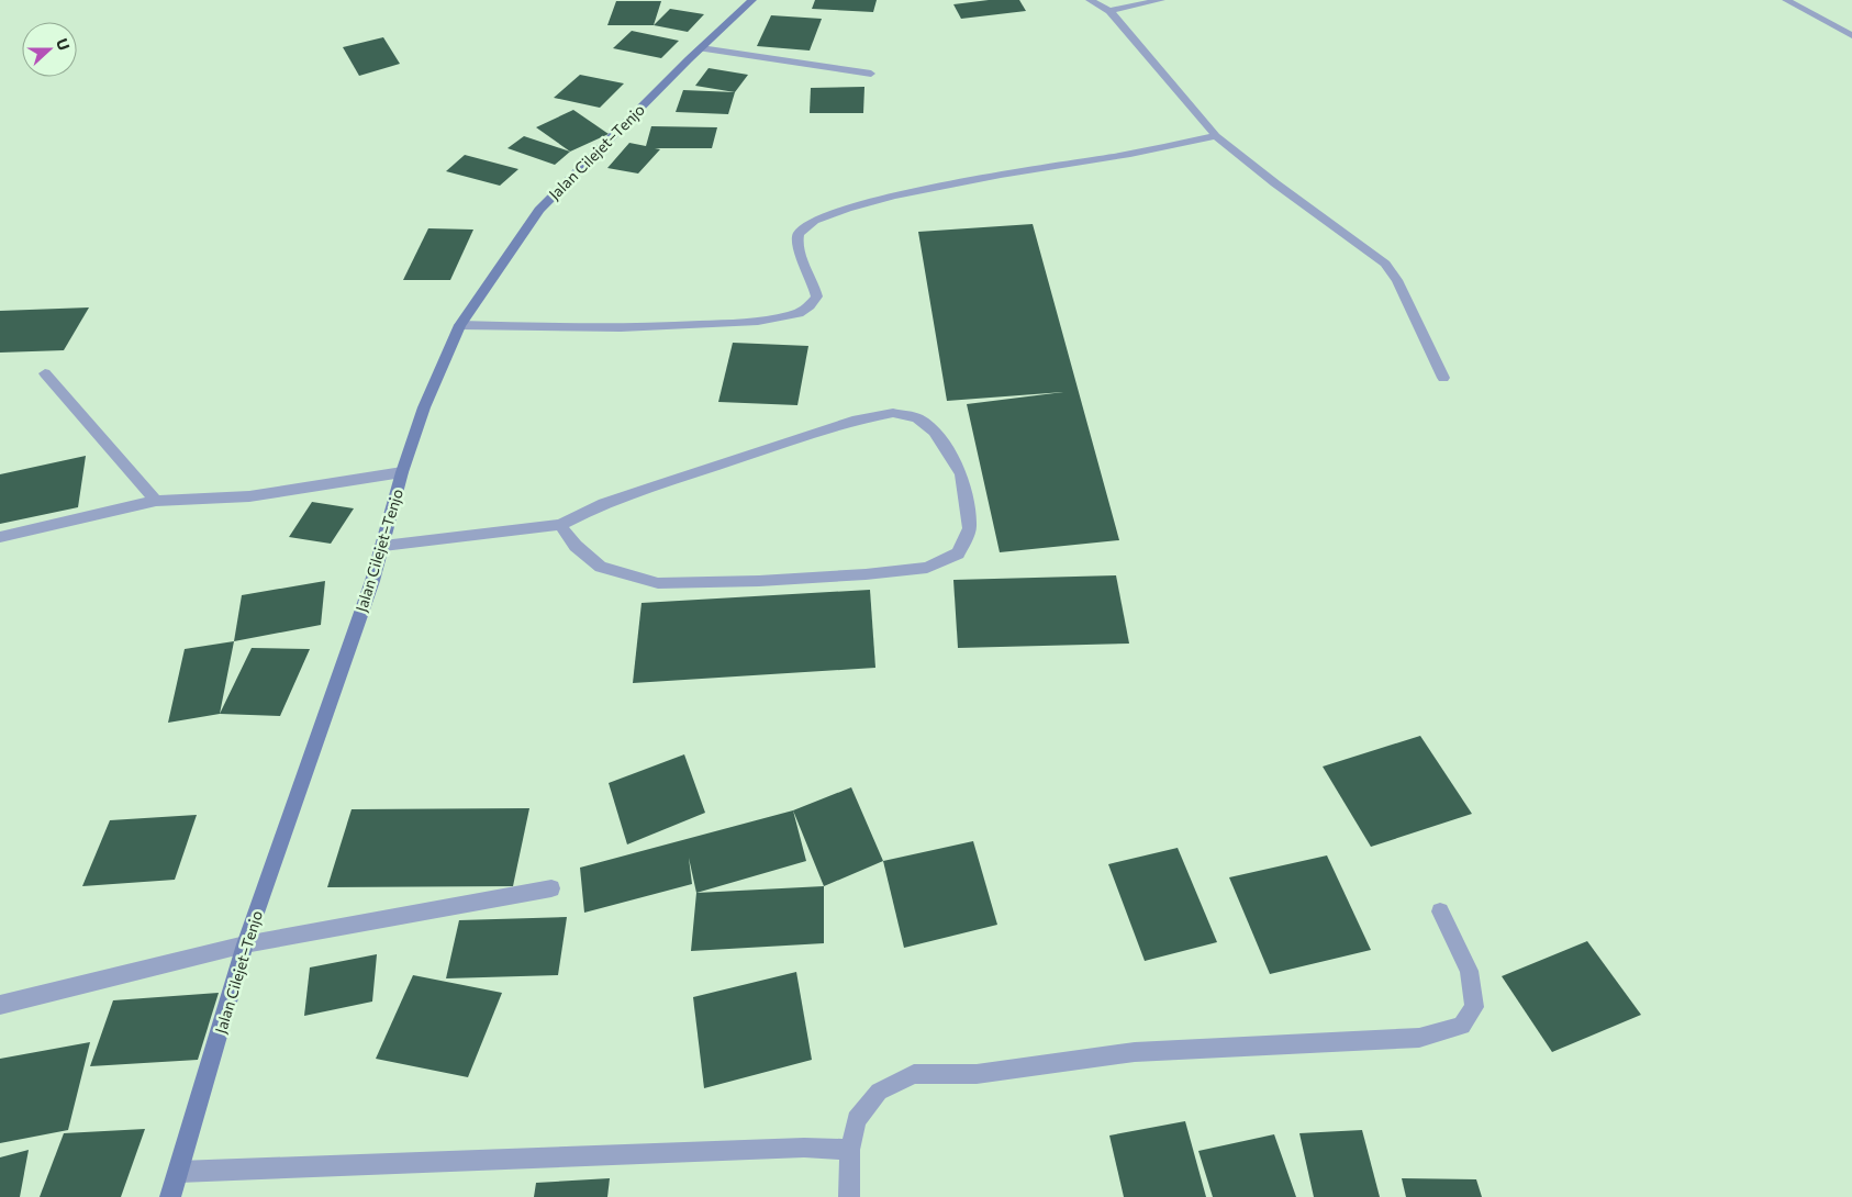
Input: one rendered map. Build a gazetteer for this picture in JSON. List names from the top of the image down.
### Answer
{
  "streets": {
    "main road": ["Jalan Cilejet–Tenjo"]
  },
  "north": "right"
}
